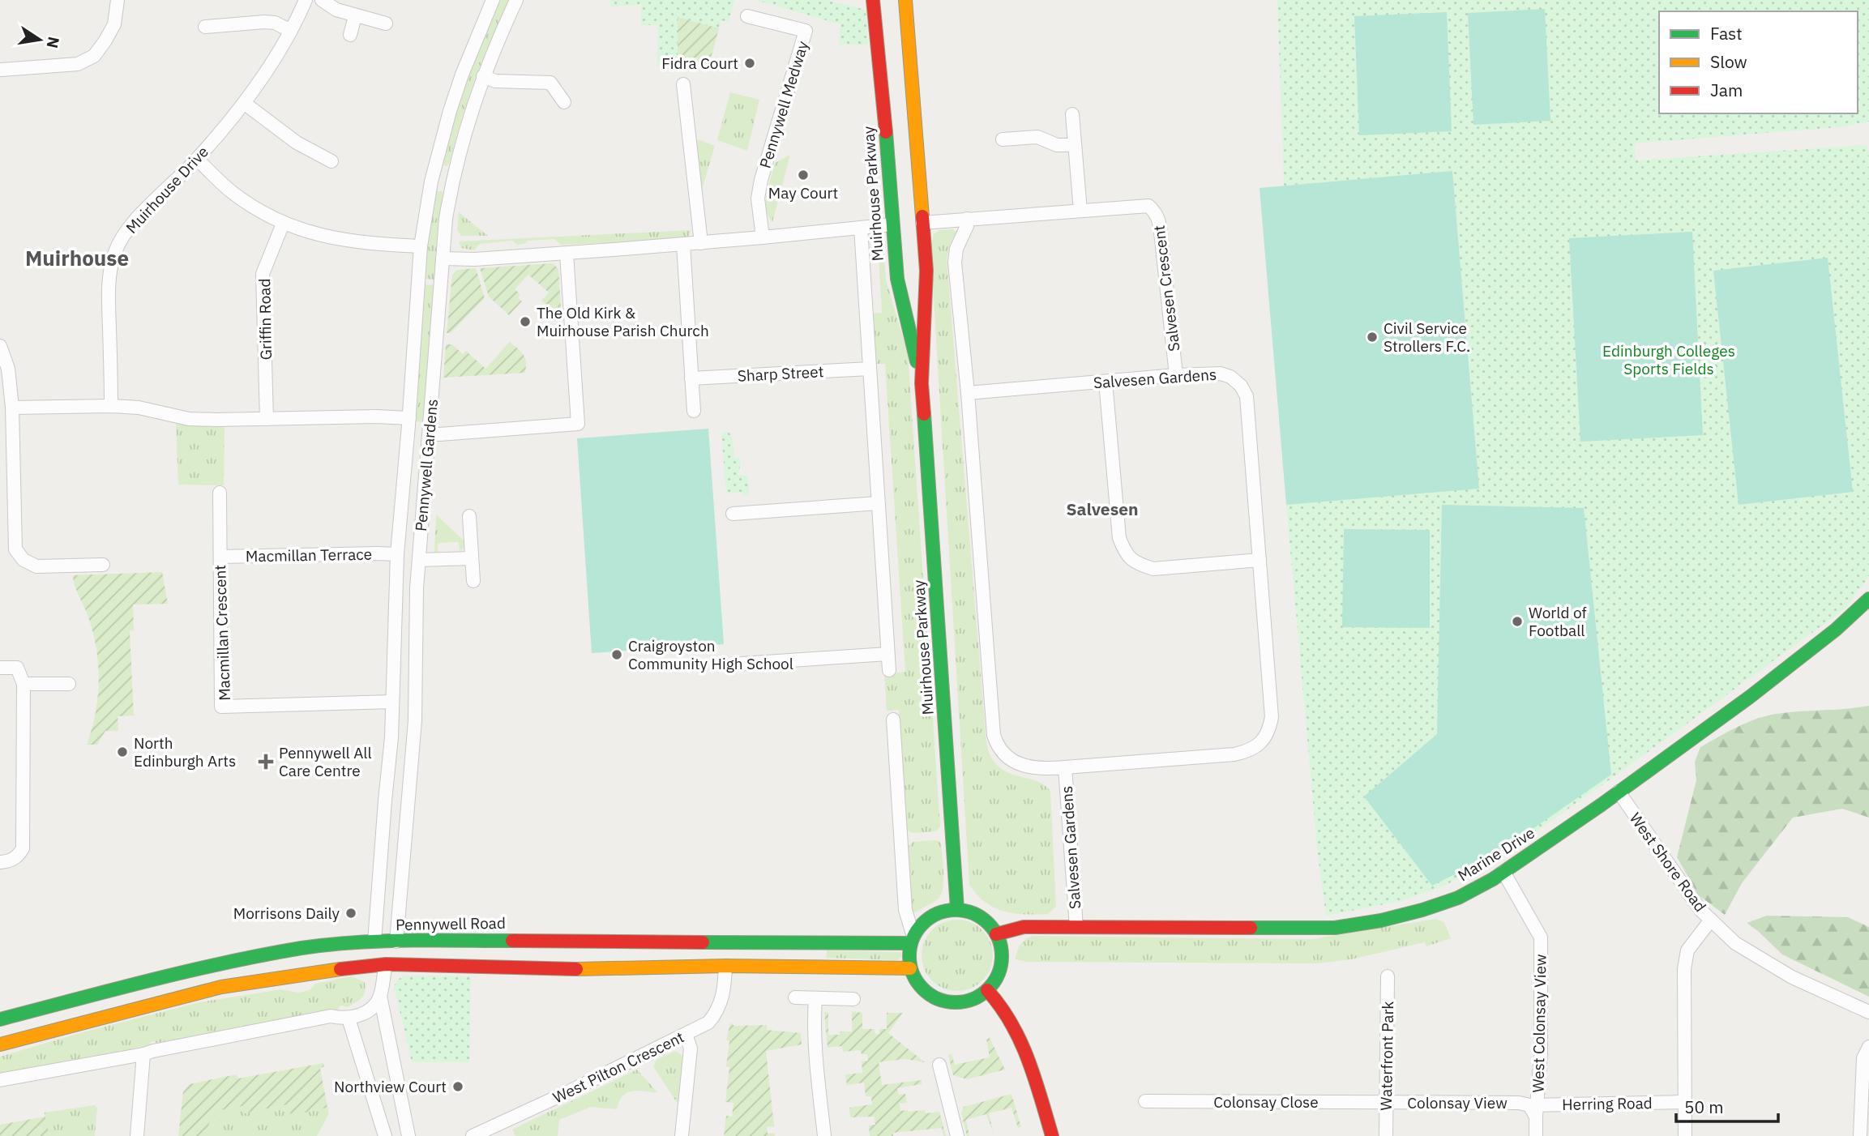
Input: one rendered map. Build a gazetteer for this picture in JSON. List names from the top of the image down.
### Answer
{
  "streets": {
    "street": [
      "Pennywell Medway",
      "Muirhouse Drive",
      "Muirhouse Parkway",
      "Salvesen Crescent",
      "Griffin Road",
      "Sharp Street",
      "Salvesen Gardens",
      "Pennywell Gardens",
      "Macmillan Terrace",
      "Macmillan Crescent",
      "Marine Drive",
      "West Shore Road",
      "Pennywell Road",
      "West Colonsay View",
      "Waterfront Park",
      "West Pilton Crescent",
      "Colonsay Close",
      "Colonsay View",
      "Herring Road"
    ]
  },
  "crossings": [
    ["Muirhouse Parkway", "Salvesen Crescent"],
    ["Muirhouse Parkway", "Sharp Street"],
    ["Muirhouse Parkway", "Marine Drive"],
    ["Muirhouse Parkway", "Pennywell Road"],
    ["Salvesen Crescent", "Salvesen Gardens"],
    ["Salvesen Gardens", "Marine Drive"],
    ["Pennywell Gardens", "Macmillan Terrace"],
    ["Pennywell Gardens", "Macmillan Crescent"],
    ["Pennywell Gardens", "Pennywell Road"],
    ["Macmillan Terrace", "Macmillan Crescent"],
    ["Marine Drive", "West Shore Road"],
    ["Marine Drive", "Pennywell Road"],
    ["Marine Drive", "West Colonsay View"],
    ["West Colonsay View", "Colonsay View"],
    ["West Colonsay View", "Herring Road"],
    ["Waterfront Park", "Colonsay Close"],
    ["Waterfront Park", "Colonsay View"],
    ["Colonsay Close", "Colonsay View"],
    ["Colonsay View", "Herring Road"]
  ],
  "districts": ["Muirhouse", "Salvesen"],
  "parks": ["Edinburgh Colleges Sports Fields"],
  "places": {
    "other": [
      "Fidra Court",
      "May Court",
      "The Old Kirk & Muirhouse Parish Church",
      "Civil Service Strollers F.C.",
      "World of Football",
      "Craigroyston Community High School",
      "North Edinburgh Arts",
      "Morrisons Daily",
      "Northview Court"
    ],
    "health": ["Pennywell All Care Centre"]
  },
  "legend": ["Fast", "Slow", "Jam"],
  "scale_bar": "50 m",
  "north": "right"
}
